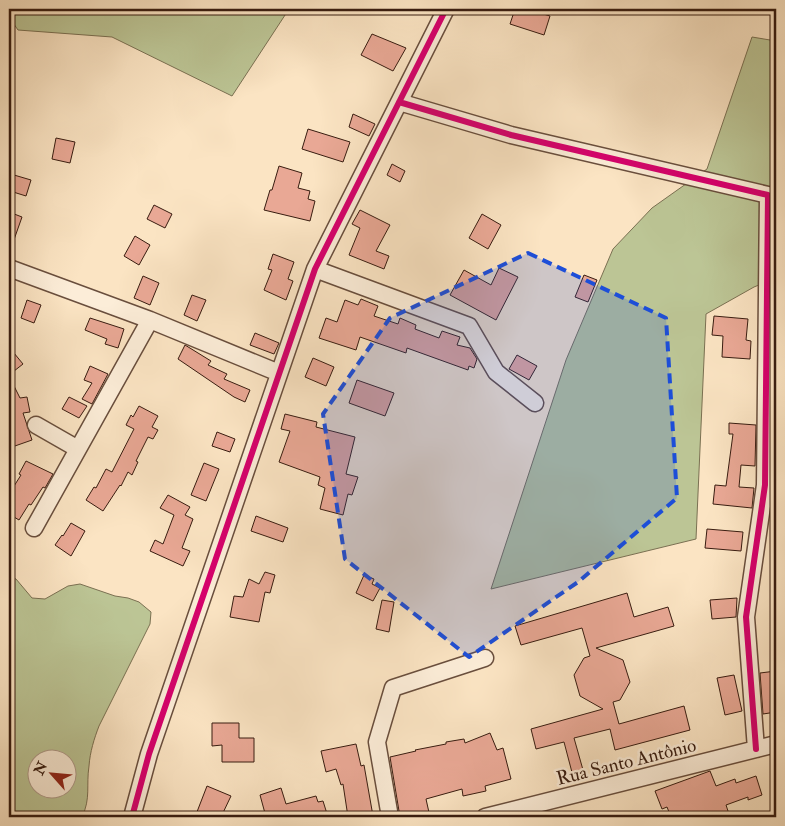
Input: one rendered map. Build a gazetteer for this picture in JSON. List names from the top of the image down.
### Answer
{
  "streets": {
    "street": ["Rua Santo Antônio"]
  },
  "north": "top left"
}
